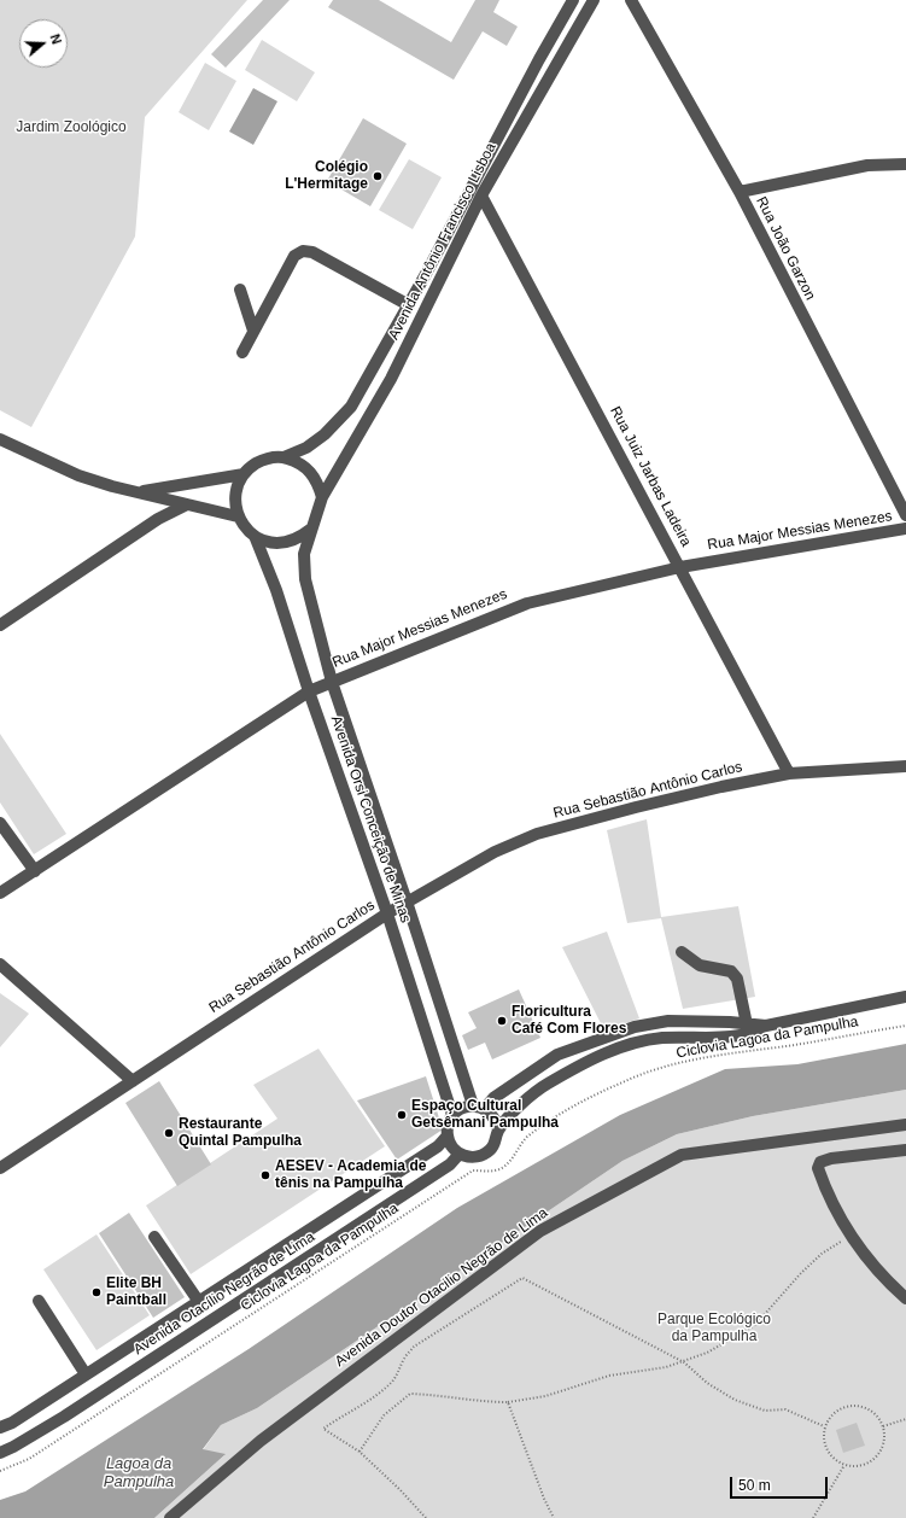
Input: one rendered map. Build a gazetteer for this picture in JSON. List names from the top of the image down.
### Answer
{
  "streets": {
    "street": [
      "Avenida Antônio Francisco Lisboa",
      "Rua João Garzon",
      "Rua Juiz Jarbas Ladeira",
      "Rua Major Messias Menezes",
      "Rua Sebastião Antônio Carlos",
      "Avenida Orsi Conceição de Minas",
      "Avenida Doutor Otacilio Negrão de Lima",
      "Avenida Otacílio Negrão de Lima"
    ],
    "path": ["Ciclovia Lagoa da Pampulha"]
  },
  "crossings": [
    ["Avenida Antônio Francisco Lisboa", "Rua Juiz Jarbas Ladeira"],
    ["Avenida Antônio Francisco Lisboa", "Avenida Orsi Conceição de Minas"],
    ["Rua Juiz Jarbas Ladeira", "Rua Major Messias Menezes"],
    ["Rua Juiz Jarbas Ladeira", "Rua Sebastião Antônio Carlos"],
    ["Rua Major Messias Menezes", "Avenida Orsi Conceição de Minas"],
    ["Rua Sebastião Antônio Carlos", "Avenida Orsi Conceição de Minas"],
    ["Avenida Orsi Conceição de Minas", "Avenida Otacílio Negrão de Lima"]
  ],
  "water": ["Lagoa da Pampulha"],
  "parks": ["Jardim Zoológico", "Parque Ecológico da Pampulha"],
  "places": [
    "Colégio L'Hermitage",
    "Floricultura Café Com Flores",
    "Espaço Cultural Getsêmani Pampulha",
    "Restaurante Quintal Pampulha",
    "AESEV - Academia de tênis na Pampulha",
    "Elite BH Paintball"
  ],
  "scale_bar": "50 m",
  "north": "right"
}
